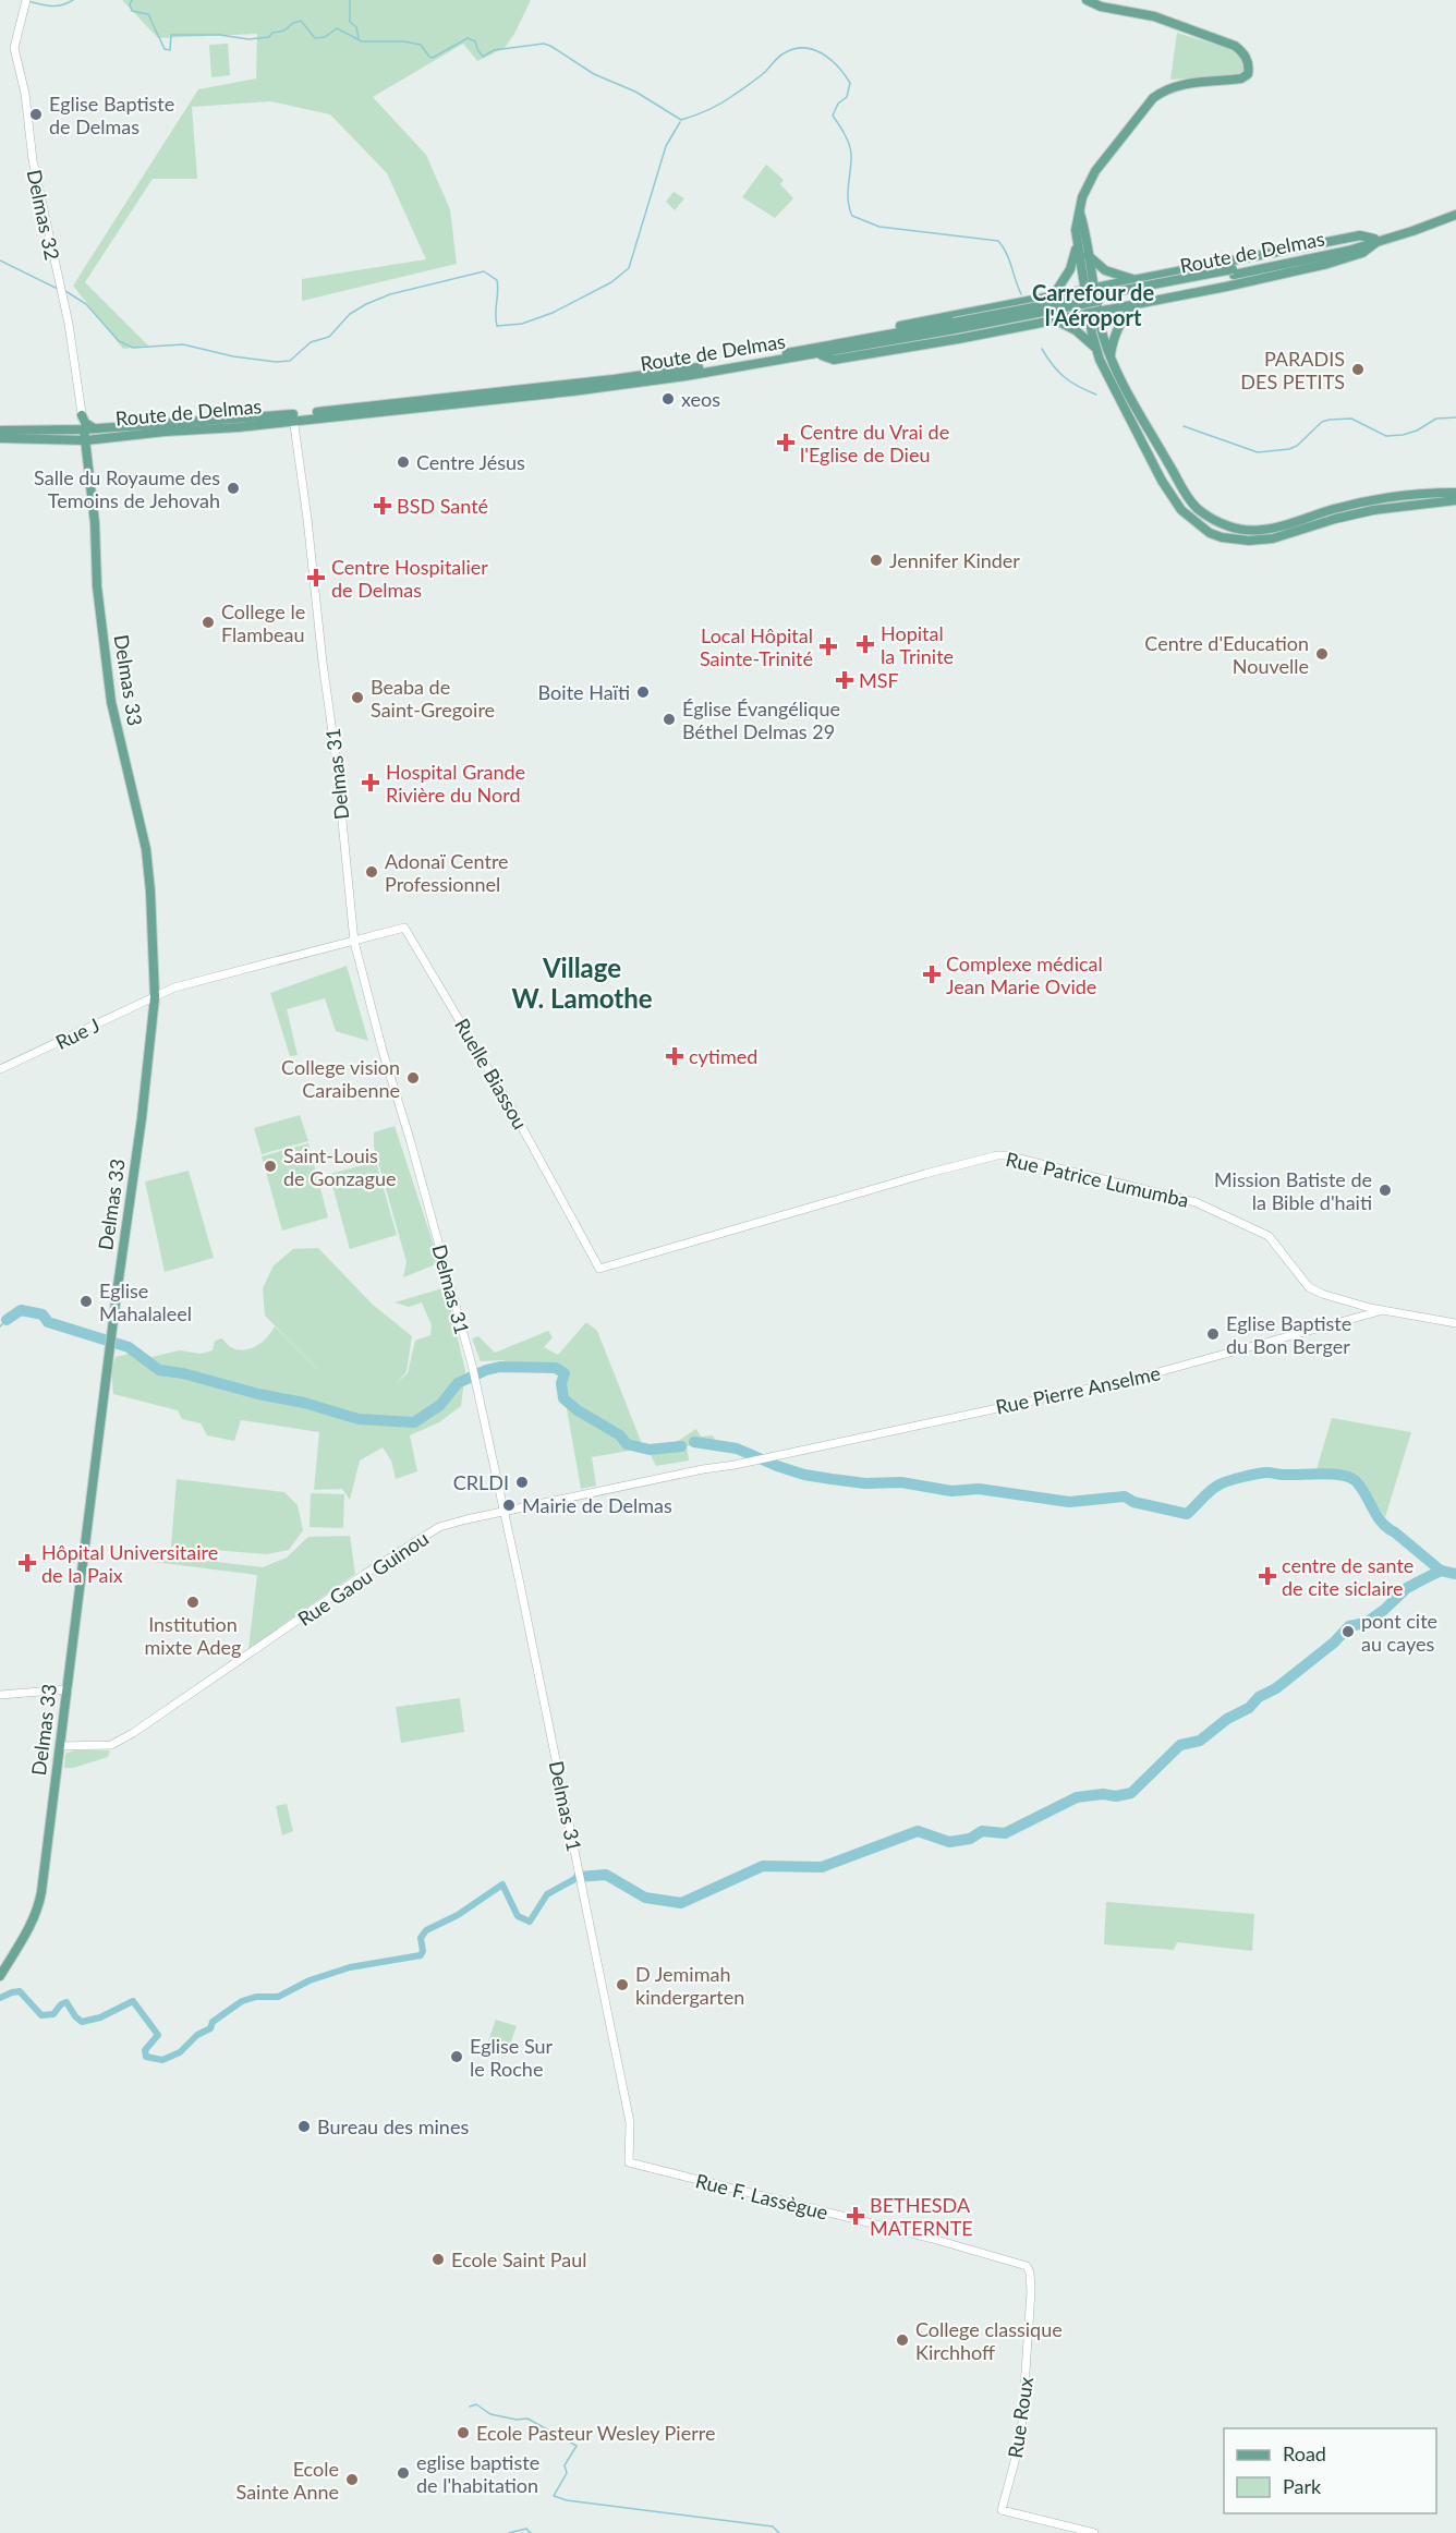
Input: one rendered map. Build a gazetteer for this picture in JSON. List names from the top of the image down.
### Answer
{
  "streets": {
    "main road": ["Route de Delmas", "Delmas 33"],
    "street": [
      "Delmas 32",
      "Delmas 31",
      "Rue J",
      "Ruelle Biassou",
      "Rue Patrice Lumumba",
      "Rue Pierre Anselme",
      "Rue Gaou Guinou",
      "Rue F. Lassègue",
      "Rue Roux"
    ]
  },
  "crossings": [
    ["Route de Delmas", "Delmas 33"],
    ["Route de Delmas", "Delmas 31"],
    ["Delmas 33", "Rue J"],
    ["Delmas 33", "Rue Gaou Guinou"],
    ["Delmas 31", "Rue J"],
    ["Delmas 31", "Ruelle Biassou"],
    ["Delmas 31", "Rue Gaou Guinou"],
    ["Delmas 31", "Rue F. Lassègue"],
    ["Rue J", "Ruelle Biassou"],
    ["Ruelle Biassou", "Rue Patrice Lumumba"],
    ["Rue Patrice Lumumba", "Rue Pierre Anselme"],
    ["Rue Pierre Anselme", "Rue Gaou Guinou"],
    ["Rue F. Lassègue", "Rue Roux"]
  ],
  "districts": ["Carrefour de l'Aéroport", "Village W. Lamothe"],
  "places": {
    "other": [
      "Eglise Baptiste de Delmas",
      "PARADIS DES PETITS",
      "xeos",
      "Centre Jésus",
      "Salle du Royaume des Temoins de Jehovah",
      "Jennifer Kinder",
      "College le Flambeau",
      "Centre d'Education Nouvelle",
      "Boite Haïti",
      "Beaba de Saint-Gregoire",
      "Église Évangélique Béthel Delmas 29",
      "Adonaï Centre Professionnel",
      "College vision Caraibenne",
      "Saint-Louis de Gonzague",
      "Mission Batiste de la Bible d'haiti",
      "Eglise Mahalaleel",
      "Eglise Baptiste du Bon Berger",
      "CRLDI",
      "Mairie de Delmas",
      "Institution mixte Adeg",
      "pont cite au cayes",
      "D Jemimah kindergarten",
      "Eglise Sur le Roche",
      "Bureau des mines",
      "Ecole Saint Paul",
      "College classique Kirchhoff",
      "Ecole Pasteur Wesley Pierre",
      "eglise baptiste de l'habitation",
      "Ecole Sainte Anne"
    ],
    "health": [
      "Centre du Vrai de l'Eglise de Dieu",
      "BSD Santé",
      "Centre Hospitalier de Delmas",
      "Hopital la Trinite",
      "Local Hôpital Sainte-Trinité",
      "MSF",
      "Hospital Grande Rivière du Nord",
      "Complexe médical Jean Marie Ovide",
      "cytimed",
      "Hôpital Universitaire de la Paix",
      "centre de sante de cite siclaire",
      "BETHESDA MATERNTE"
    ]
  },
  "legend": ["Road", "Park"]
}
